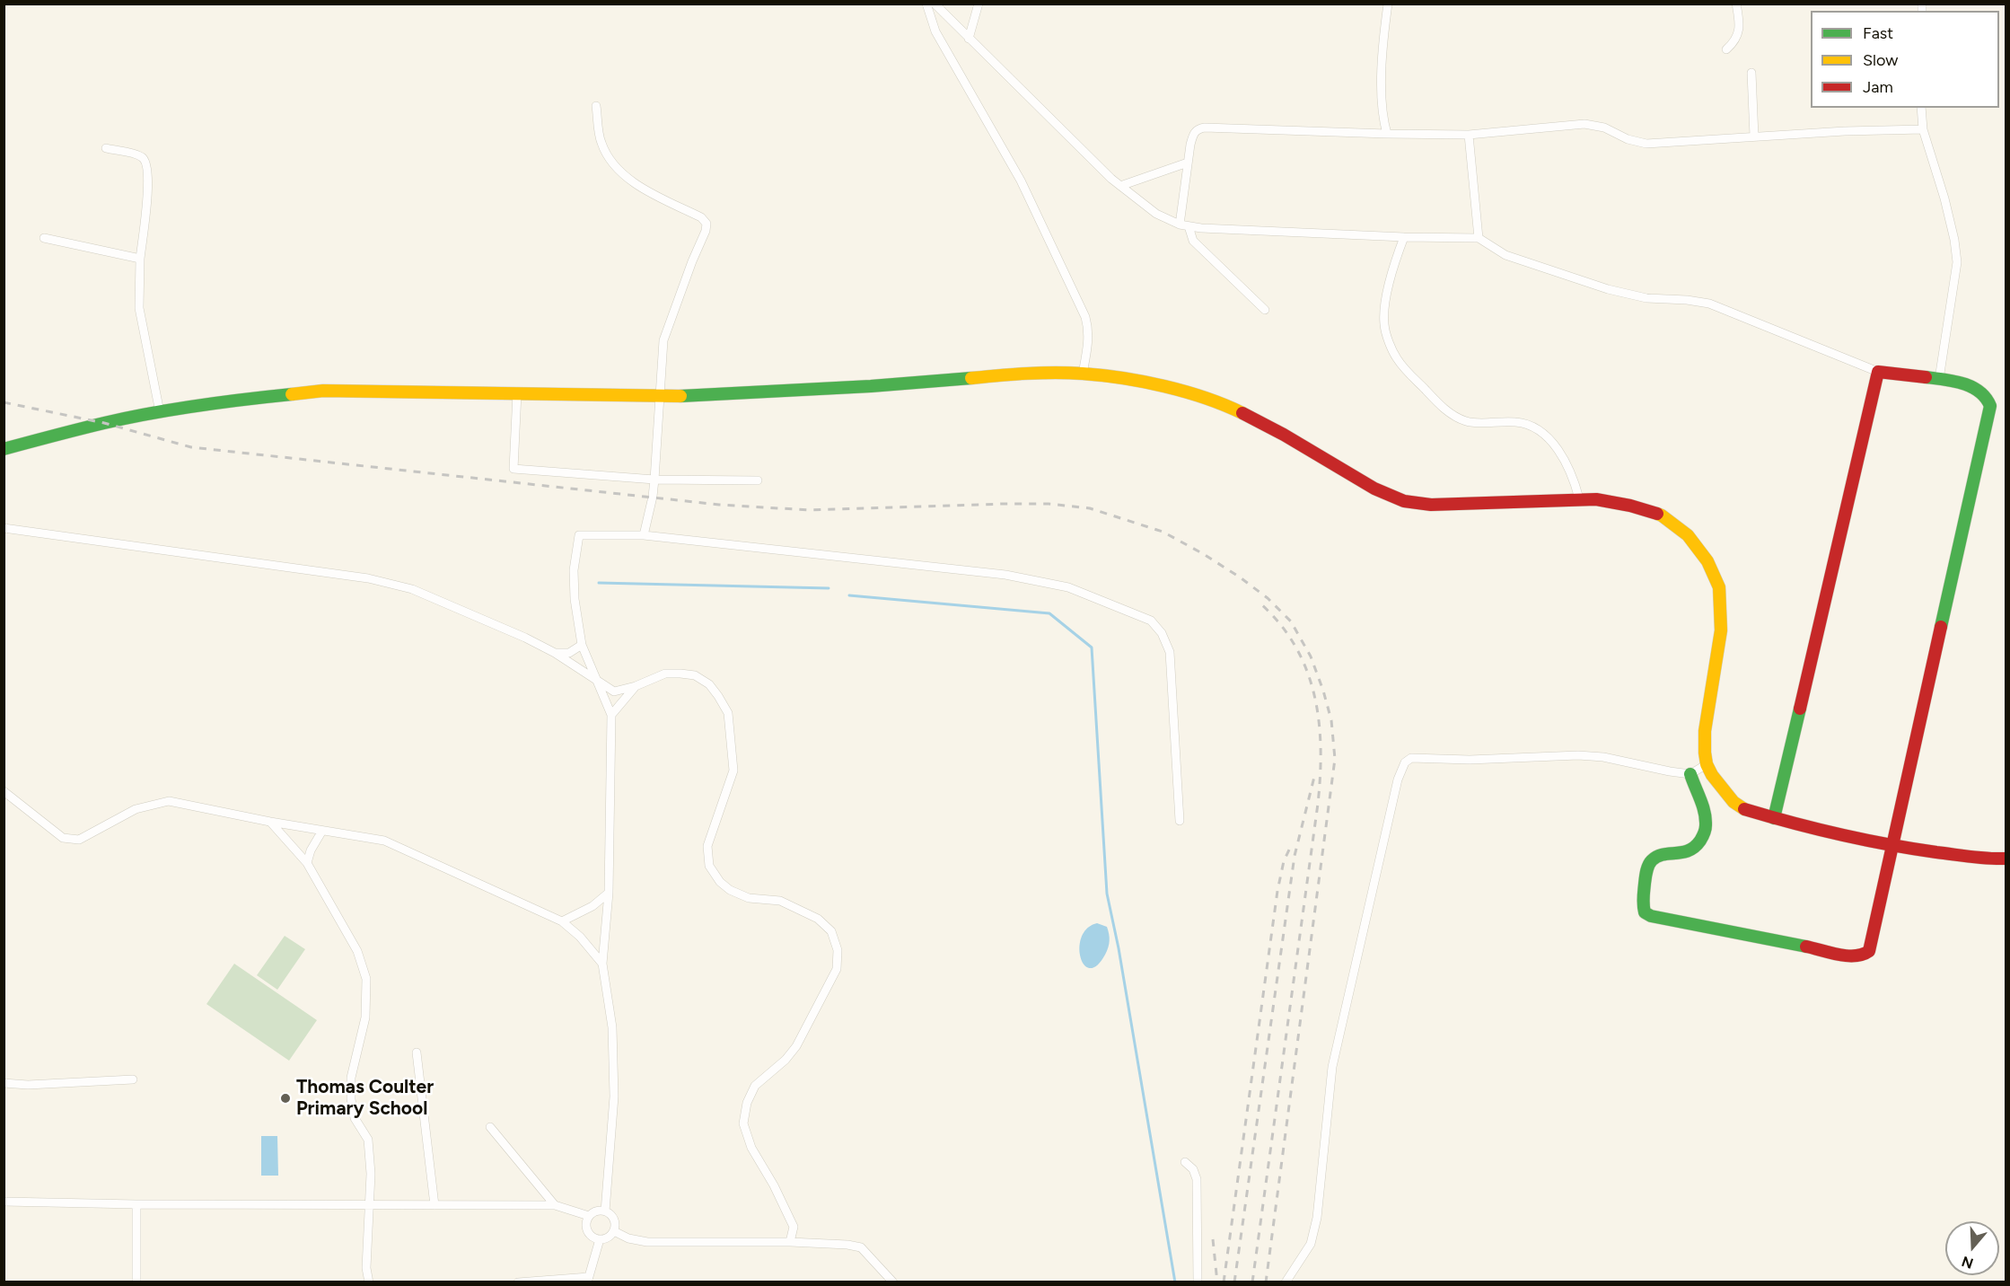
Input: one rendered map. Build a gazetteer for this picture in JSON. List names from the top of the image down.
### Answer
{
  "places": ["Thomas Coulter Primary School"],
  "legend": ["Fast", "Slow", "Jam"],
  "north": "bottom"
}
